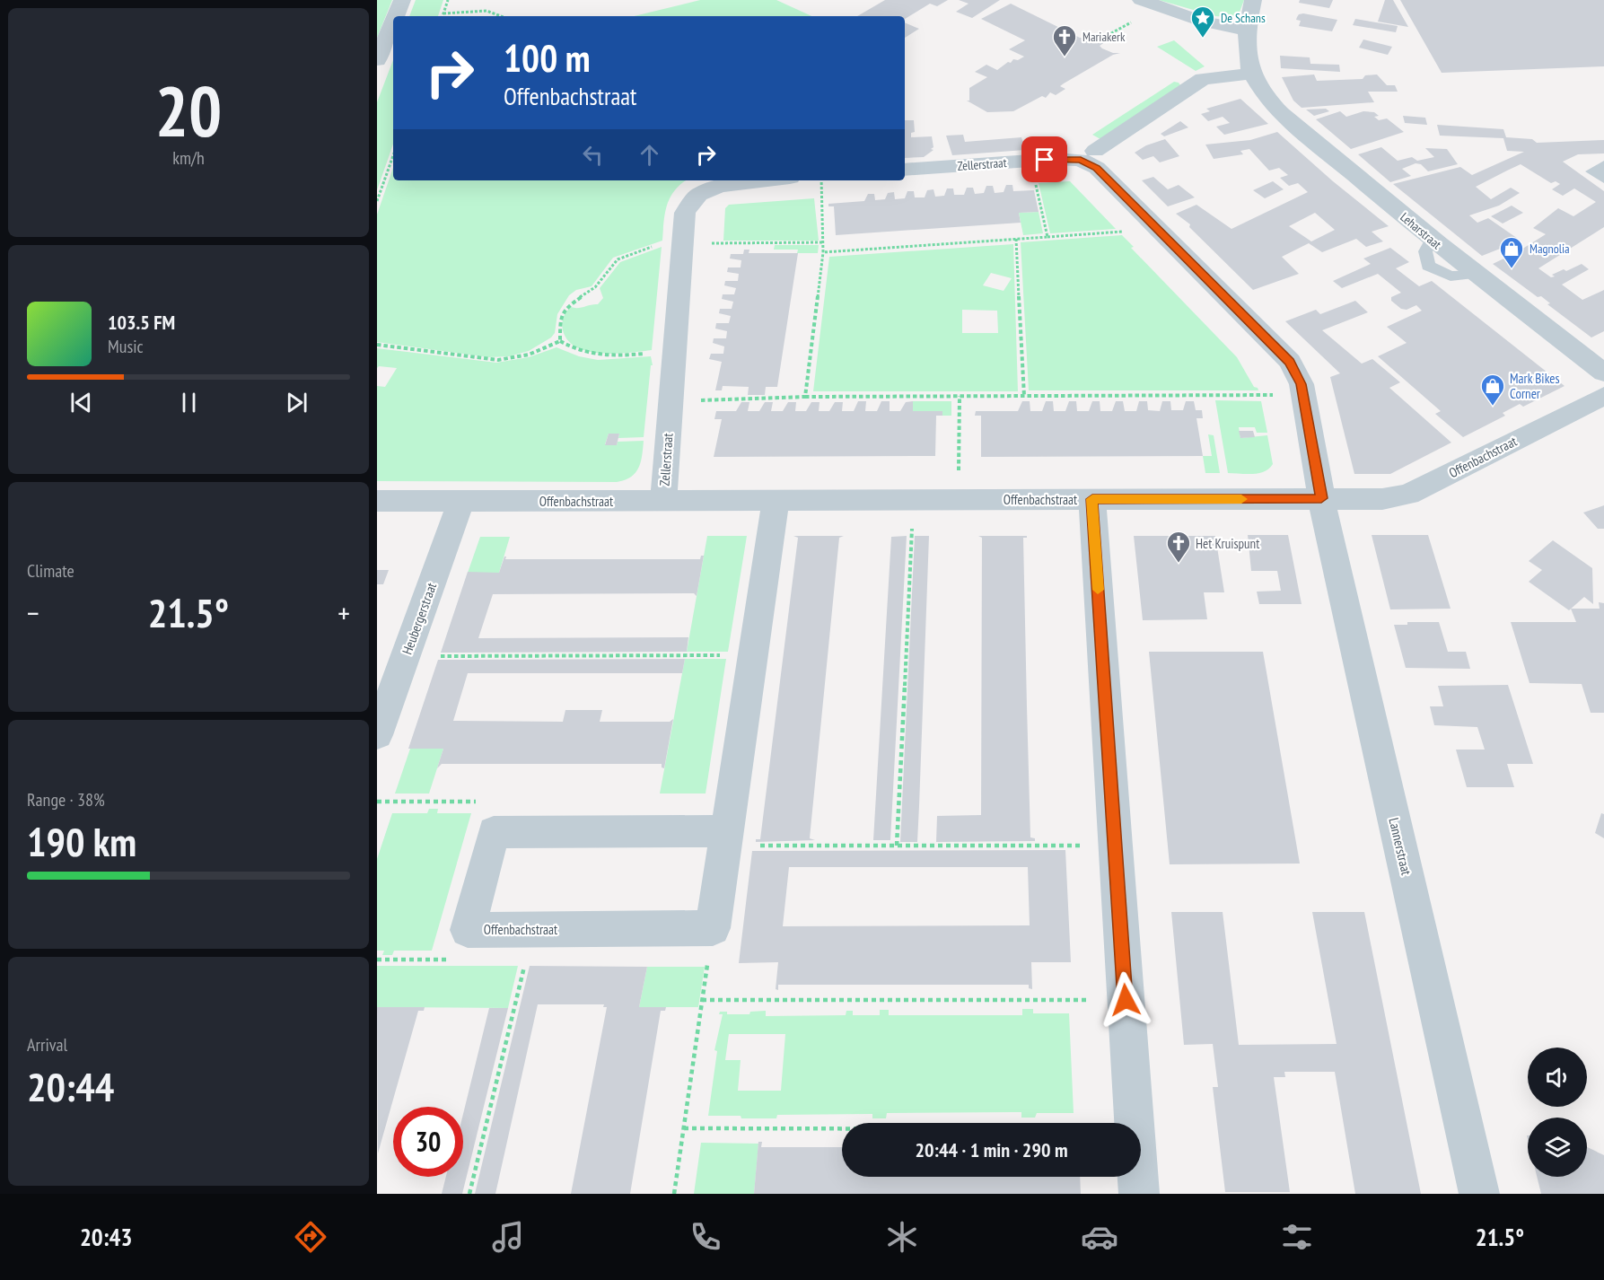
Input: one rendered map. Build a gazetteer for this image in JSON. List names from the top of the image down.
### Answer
{
  "streets": {
    "street": [
      "Zellerstraat",
      "Leharstraat",
      "Offenbachstraat",
      "Heubergerstraat",
      "Lannerstraat"
    ]
  },
  "crossings": [
    ["Zellerstraat", "Offenbachstraat"],
    ["Zellerstraat", "Lannerstraat"],
    ["Offenbachstraat", "Heubergerstraat"],
    ["Offenbachstraat", "Lannerstraat"]
  ],
  "places": {
    "place": ["De Schans"],
    "church": ["Mariakerk", "Het Kruispunt"],
    "shop": ["Magnolia", "Mark Bikes Corner"]
  },
  "page": {
    "tile": [
      ["20", "km/h"],
      "Climate",
      ["Range · 38%", "190 km"],
      ["Arrival", "20:44"]
    ],
    "turn": ["100 m", "Offenbachstraat"],
    "song": ["103.5 FM", "Music"],
    "heat": ["−", "21.5°", "+"],
    "limit": "30",
    "trip": "20:44 · 1 min · 290 m",
    "tabs": ["20:43", "21.5°"]
  }
}
